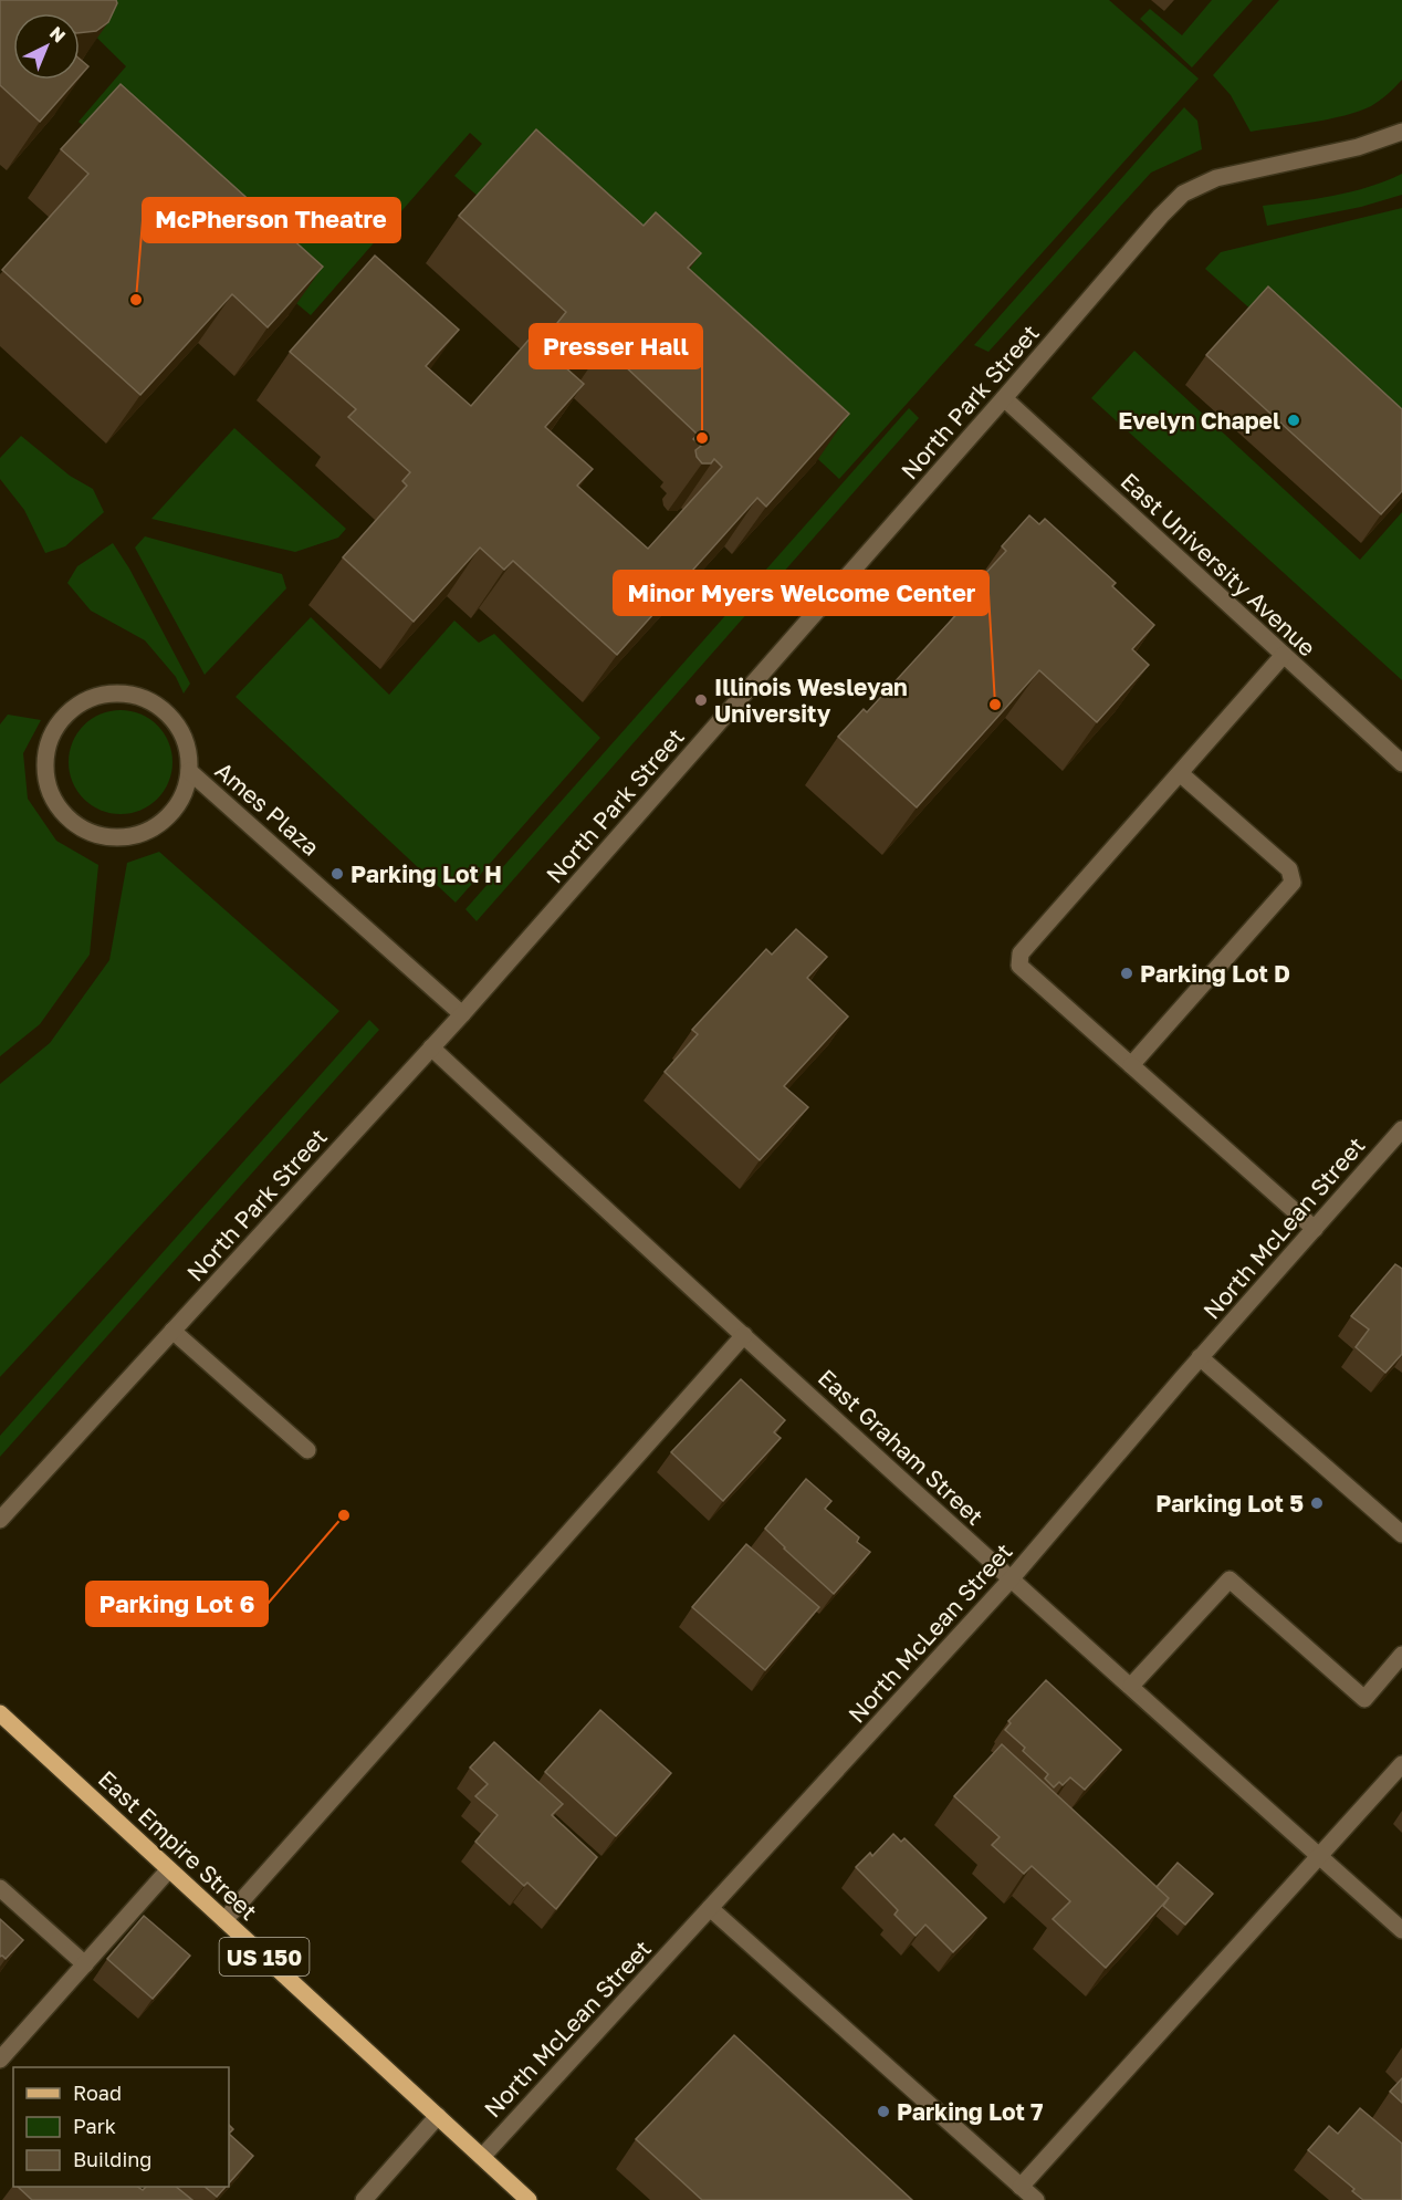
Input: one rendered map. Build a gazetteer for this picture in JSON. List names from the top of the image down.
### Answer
{
  "streets": {
    "main road": ["East Empire Street", "US 150"],
    "street": [
      "North Park Street",
      "East University Avenue",
      "Ames Plaza",
      "North McLean Street",
      "East Graham Street"
    ]
  },
  "crossings": [
    ["North Park Street", "East University Avenue"],
    ["North Park Street", "Ames Plaza"],
    ["North Park Street", "East Graham Street"],
    ["North McLean Street", "East Graham Street"],
    ["North McLean Street", "East Empire Street"]
  ],
  "places": [
    "McPherson Theatre",
    "Evelyn Chapel",
    "Presser Hall",
    "Illinois Wesleyan University",
    "Minor Myers Welcome Center",
    "Parking Lot H",
    "Parking Lot D",
    "Parking Lot 5",
    "Parking Lot 6",
    "Parking Lot 7"
  ],
  "legend": ["Road", "Park", "Building"],
  "north": "top right"
}
